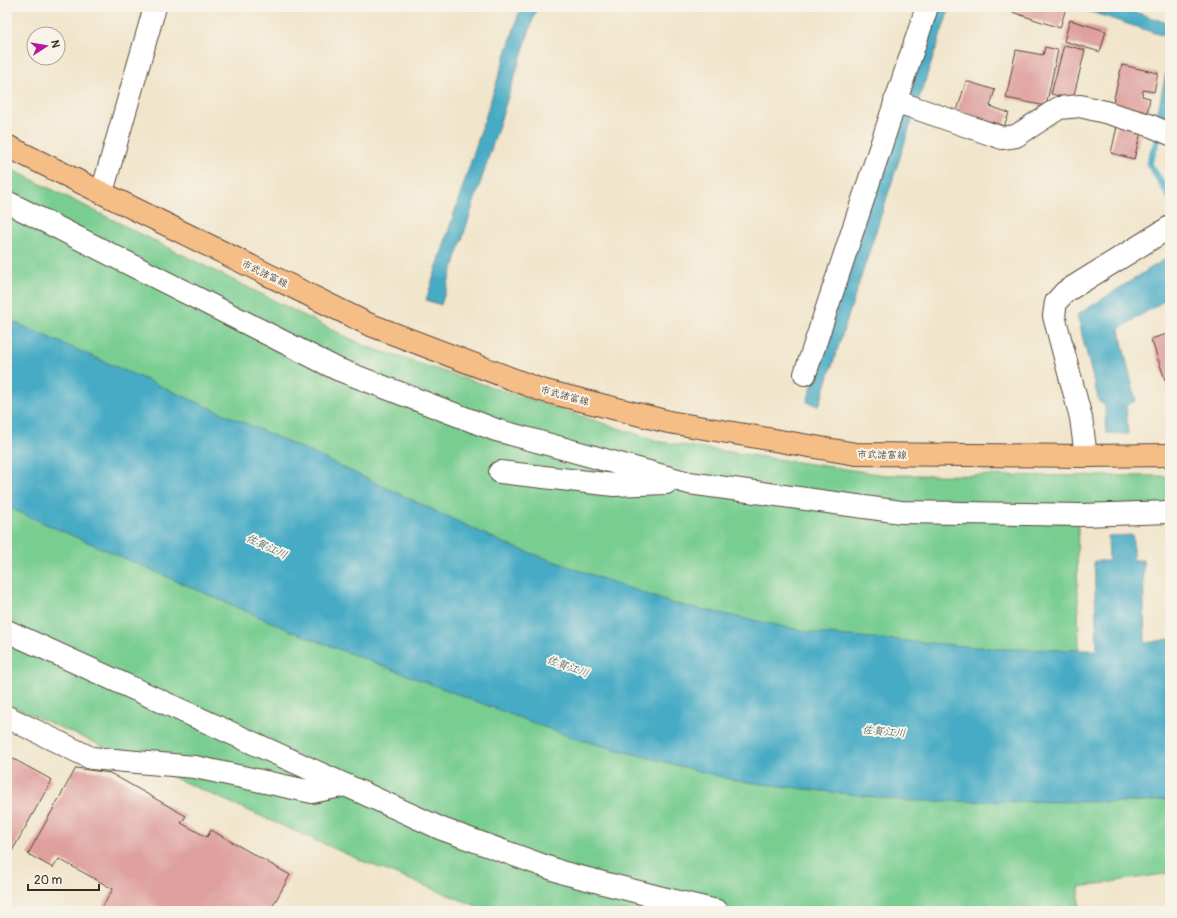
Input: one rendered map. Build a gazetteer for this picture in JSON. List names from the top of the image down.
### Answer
{
  "streets": {
    "main road": ["市武諸富線"]
  },
  "water": ["佐賀江川"],
  "scale_bar": "20 m",
  "north": "right"
}
